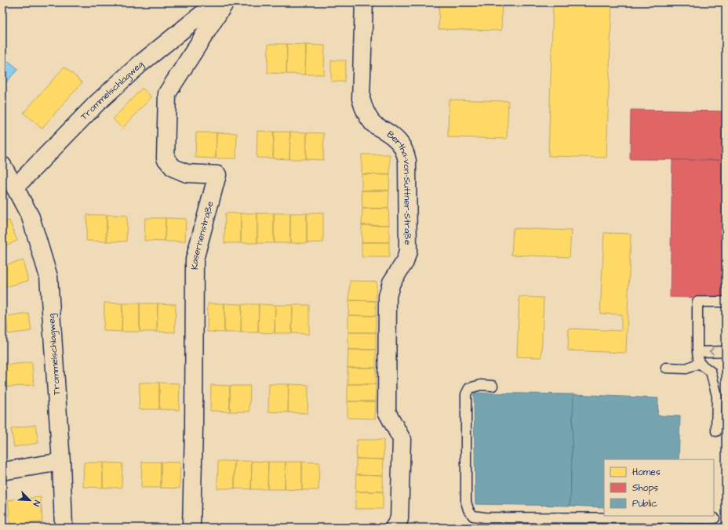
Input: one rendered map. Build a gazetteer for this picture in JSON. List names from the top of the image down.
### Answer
{
  "streets": {
    "street": ["Trommelschlagweg", "Bertha-von-Suttner-Straße", "Kasernenstraße"]
  },
  "legend": ["Homes", "Shops", "Public"],
  "north": "bottom right"
}
